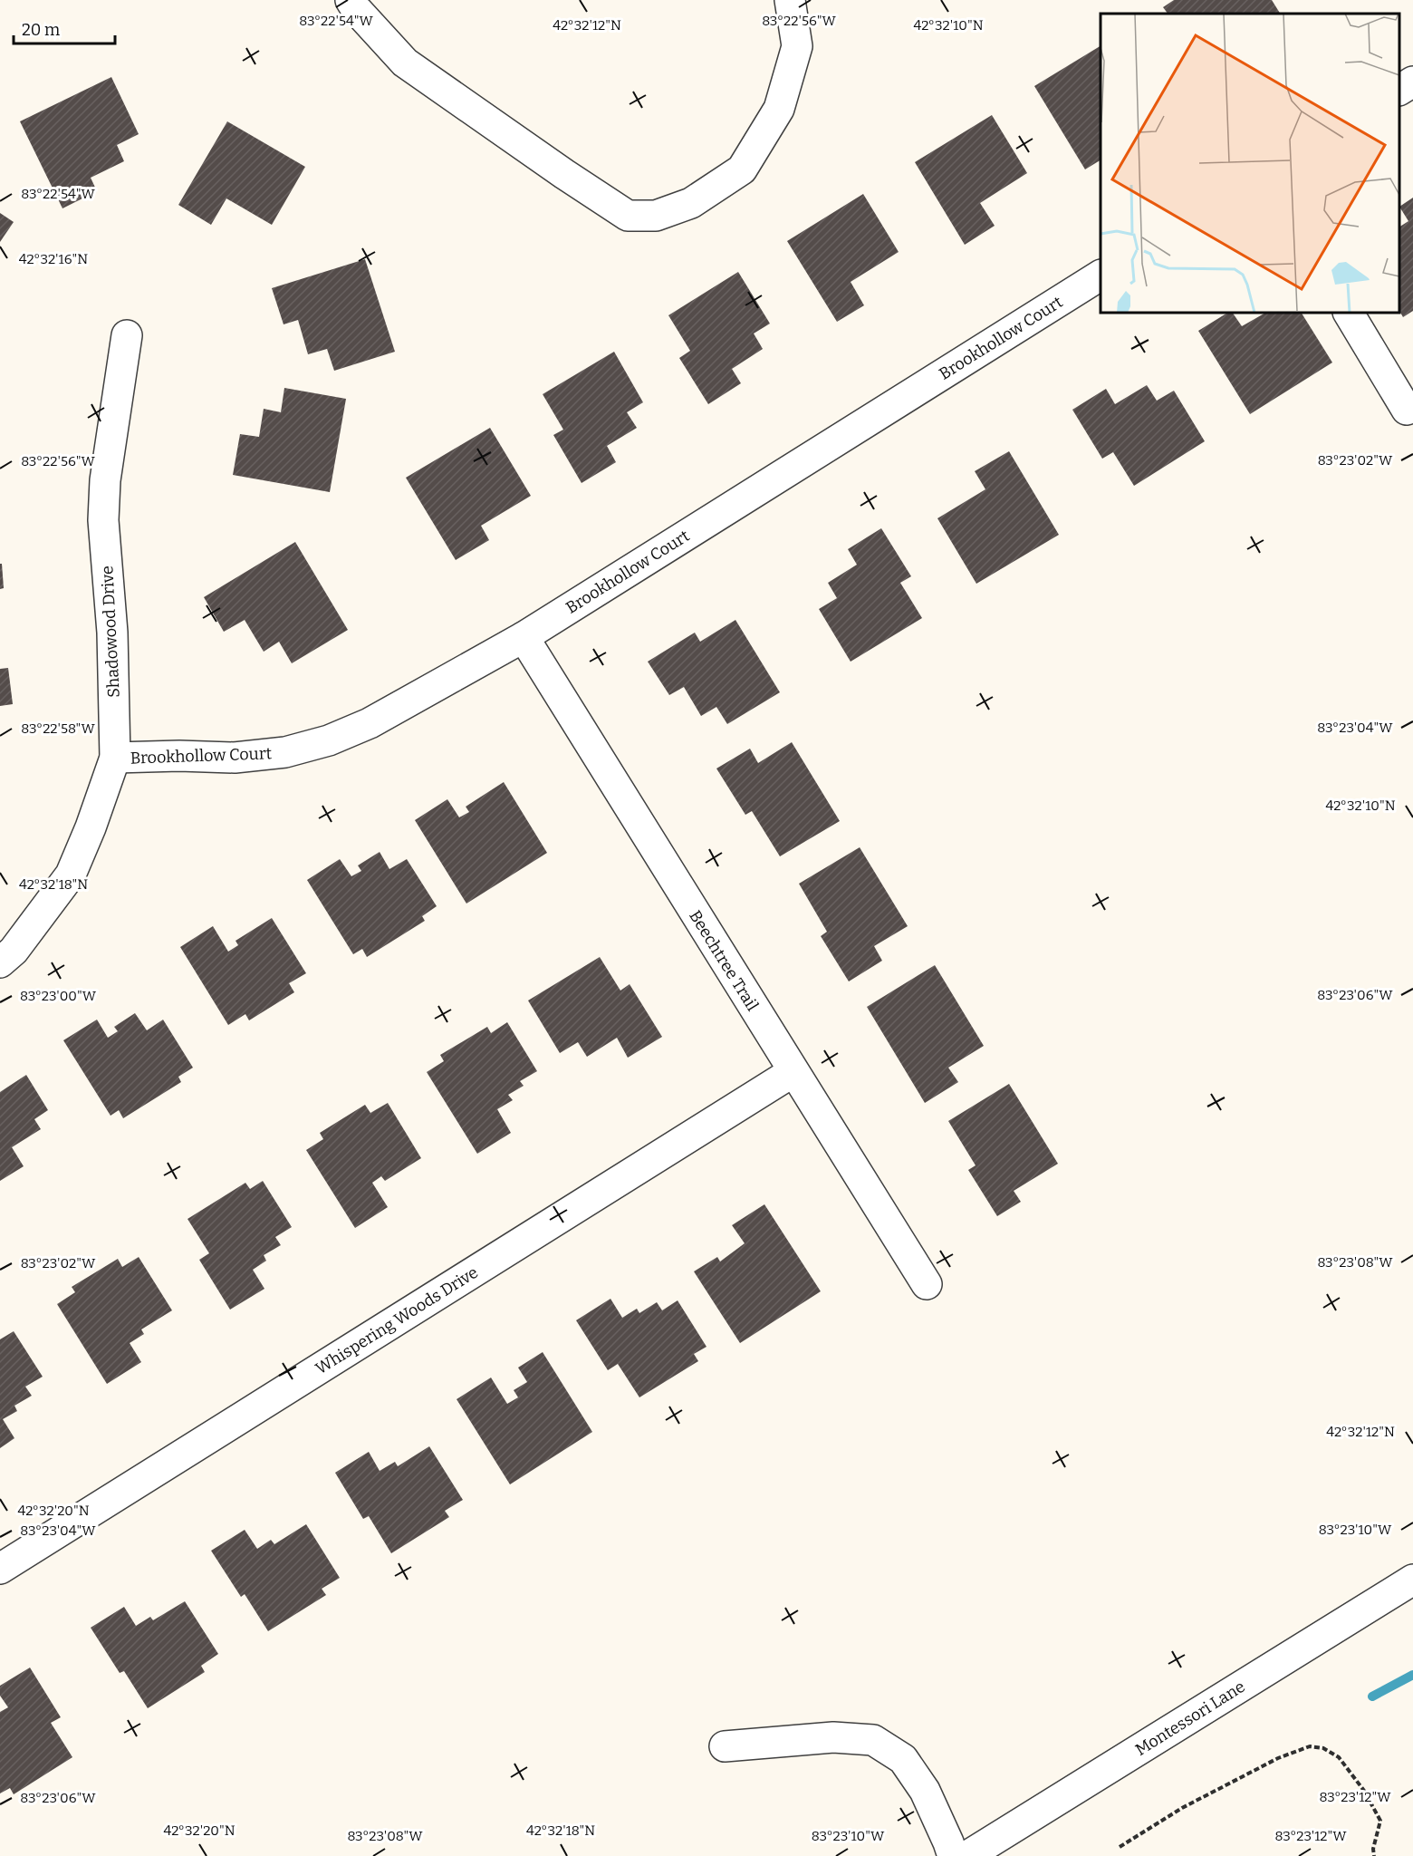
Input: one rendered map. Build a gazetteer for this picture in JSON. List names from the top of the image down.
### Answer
{
  "streets": {
    "street": [
      "Brookhollow Court",
      "Shadowood Drive",
      "Beechtree Trail",
      "Whispering Woods Drive",
      "Montessori Lane"
    ]
  },
  "crossings": [
    ["Brookhollow Court", "Shadowood Drive"],
    ["Brookhollow Court", "Beechtree Trail"],
    ["Beechtree Trail", "Whispering Woods Drive"]
  ],
  "scale_bar": "20 m",
  "coordinates": [
    "83°22'54\"W",
    "83°22'56\"W",
    "42°32'10\"N",
    "42°32'12\"N",
    "42°32'16\"N",
    "83°23'02\"W",
    "83°23'04\"W",
    "83°22'58\"W",
    "42°32'18\"N",
    "83°23'06\"W",
    "83°23'00\"W",
    "83°23'08\"W",
    "42°32'20\"N",
    "83°23'10\"W",
    "83°23'12\"W"
  ]
}
